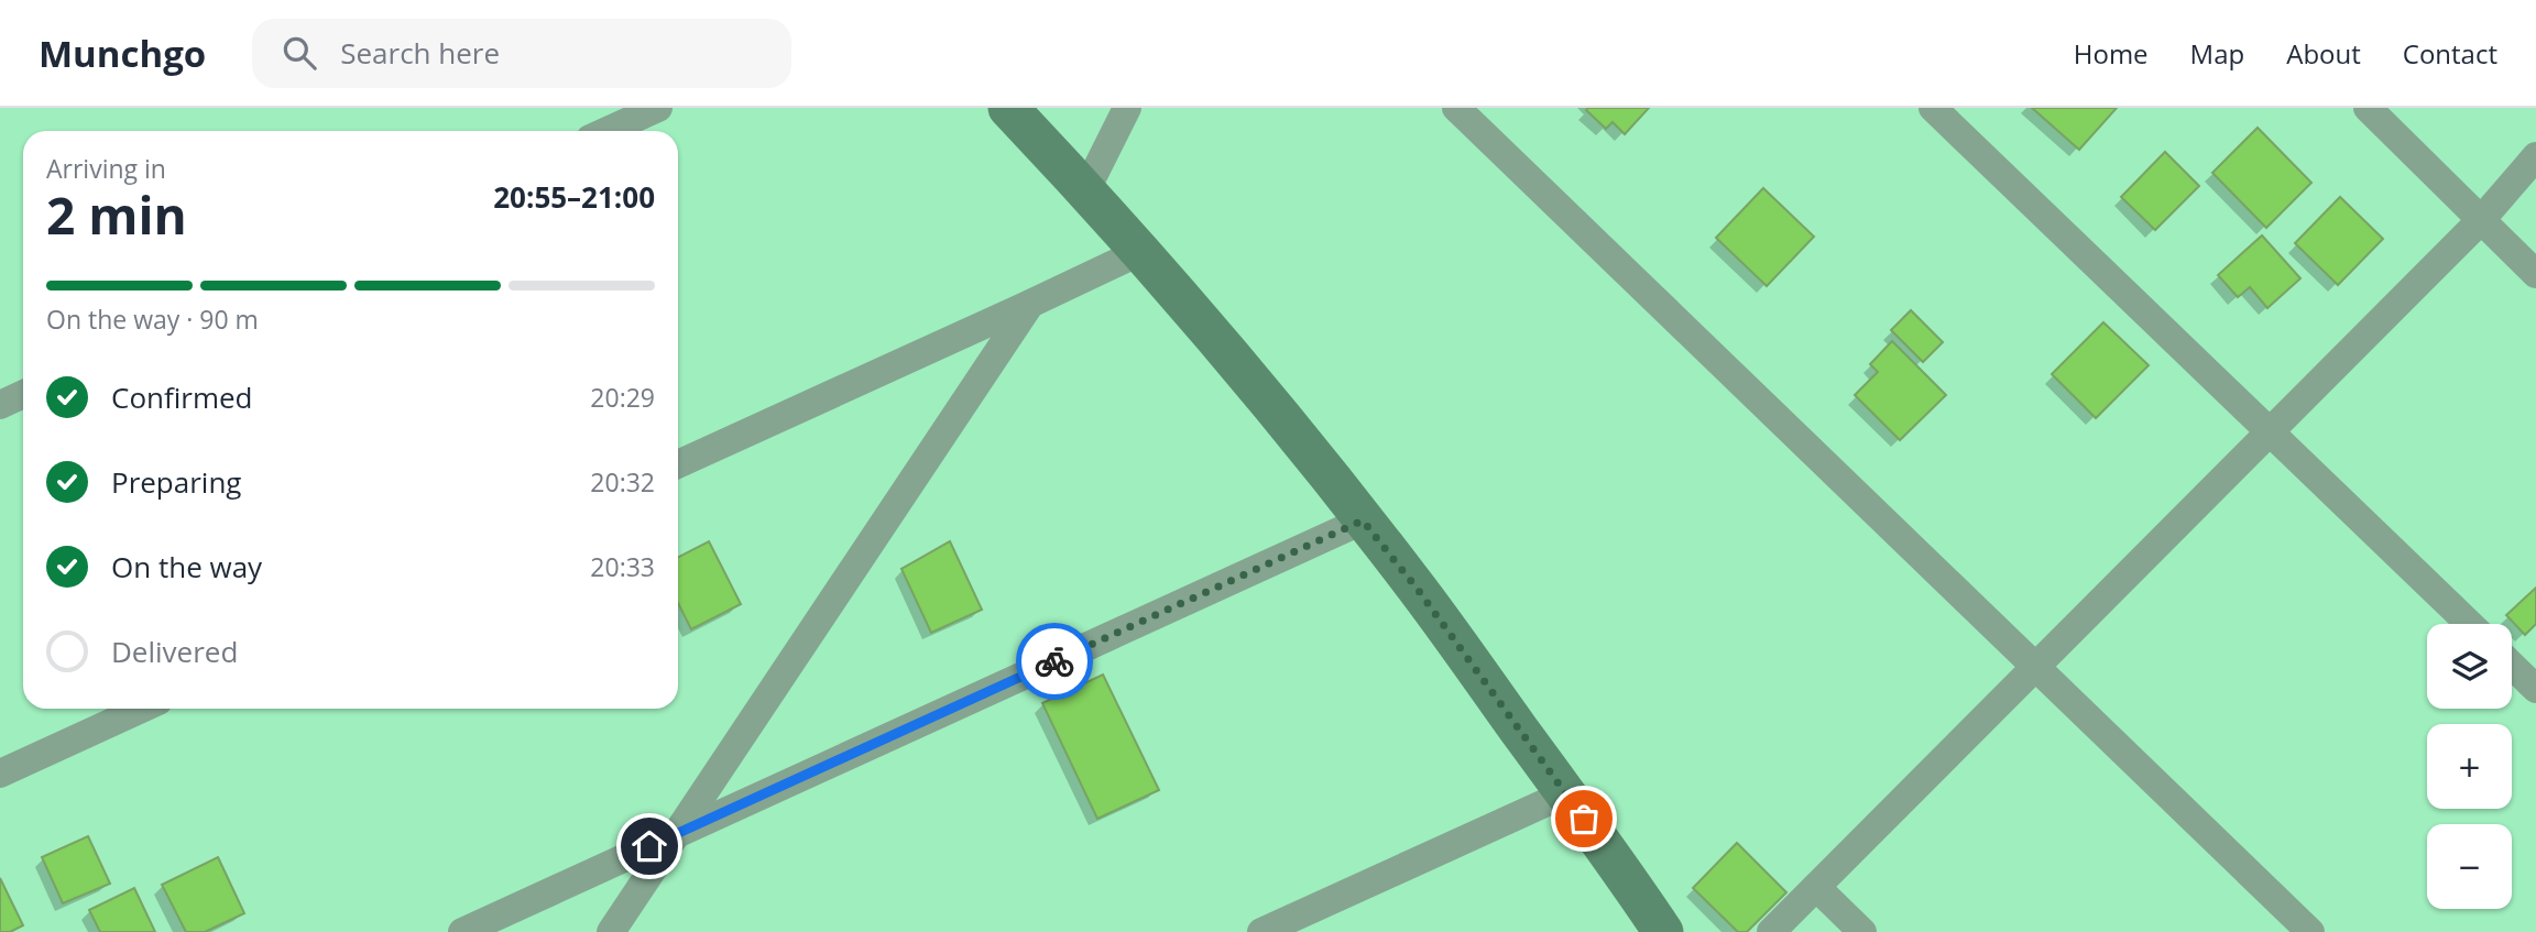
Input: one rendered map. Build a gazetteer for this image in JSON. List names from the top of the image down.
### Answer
{
  "page": {
    "header": "Munchgo",
    "search": "Search here",
    "nav": [
      "Home",
      "Map",
      "About",
      "Contact"
    ],
    "heading": ["2 min", "Arriving in", "20:55–21:00"],
    "bar": "On the way · 90 m",
    "list": [
      ["Confirmed", "20:29"],
      ["Preparing", "20:32"],
      ["On the way", "20:33"],
      "Delivered"
    ],
    "map_buttons": ["+", "−"]
  }
}
